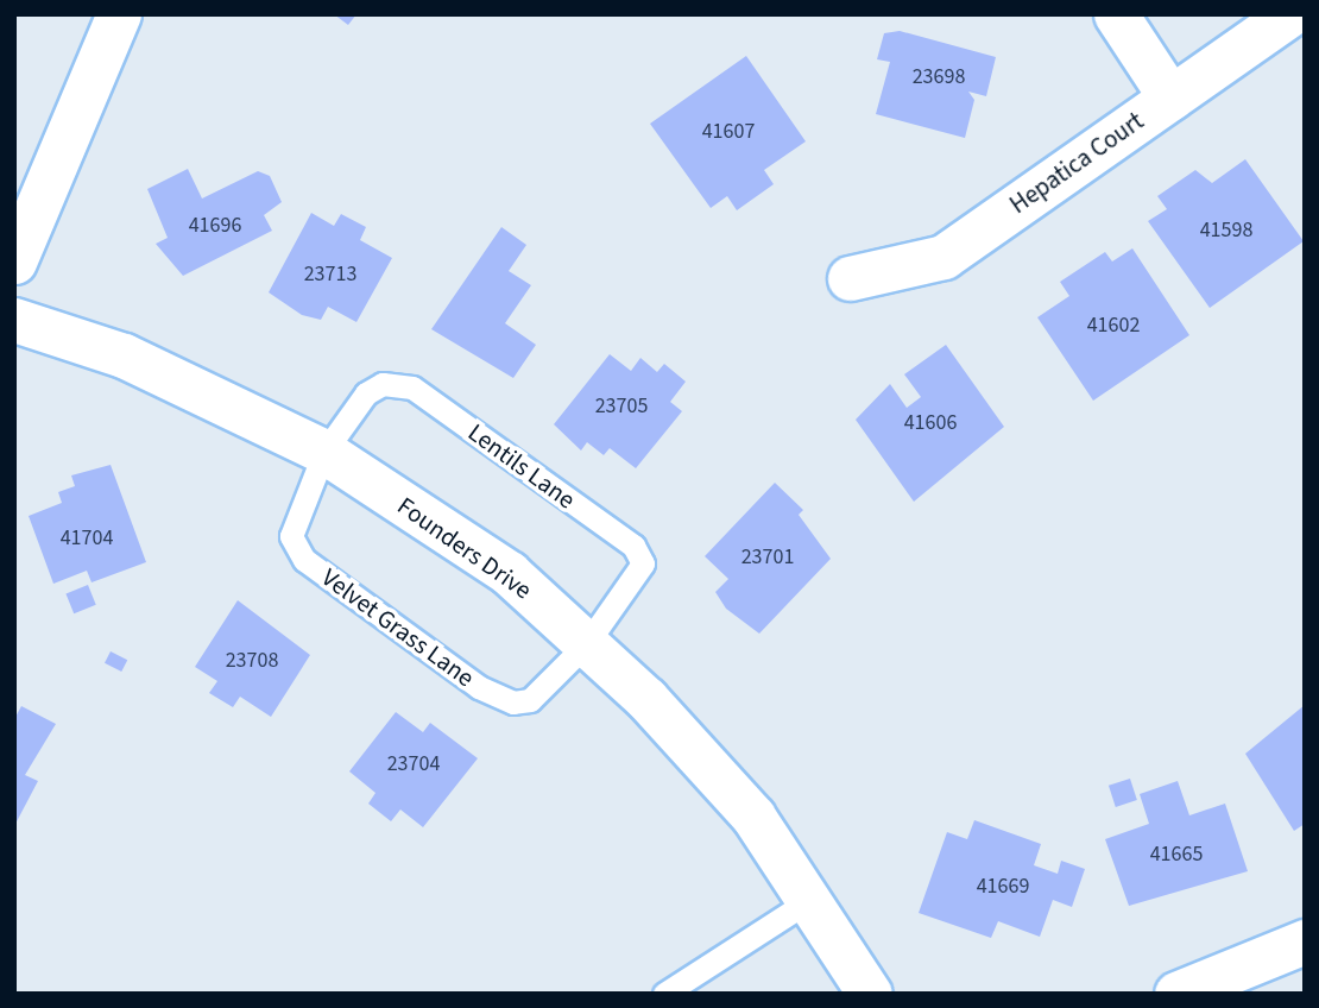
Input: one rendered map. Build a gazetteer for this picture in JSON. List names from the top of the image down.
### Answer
{
  "streets": {
    "street": ["Hepatica Court", "Founders Drive"],
    "lane": ["Lentils Lane", "Velvet Grass Lane"]
  },
  "crossings": [
    ["Lentils Lane", "Founders Drive"],
    ["Lentils Lane", "Velvet Grass Lane"],
    ["Founders Drive", "Velvet Grass Lane"]
  ],
  "house_numbers": [
    "23698",
    "41607",
    "41696",
    "41598",
    "23713",
    "41602",
    "23705",
    "41606",
    "41704",
    "23701",
    "23708",
    "23704",
    "41665",
    "41669"
  ]
}
